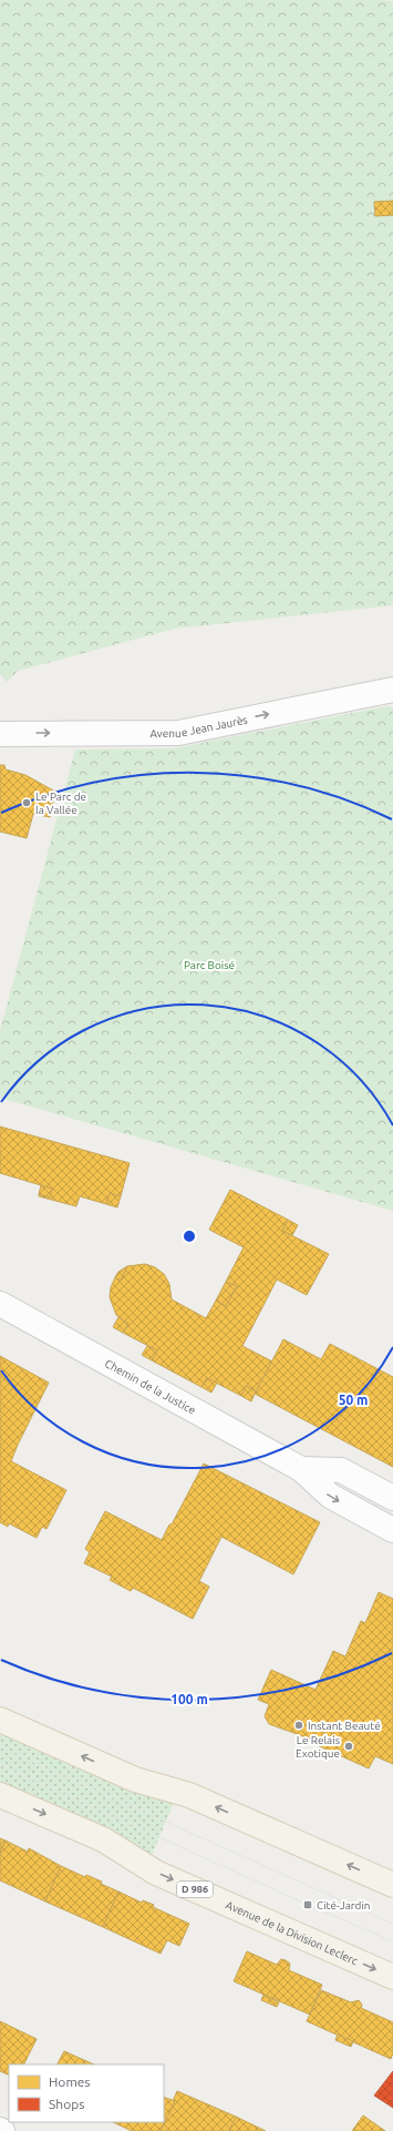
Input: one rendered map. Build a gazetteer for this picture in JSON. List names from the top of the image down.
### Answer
{
  "streets": {
    "main road": ["D 986", "Avenue de la Division Leclerc"],
    "street": ["Avenue Jean Jaurès", "Chemin de la Justice"]
  },
  "one_way": ["Avenue Jean Jaurès"],
  "parks": ["Parc Boisé"],
  "places": {
    "other": ["Le Parc de la Vallée", "Instant Beauté", "Le Relais Exotique"],
    "transit": ["Cité-Jardin"]
  },
  "legend": ["Homes", "Shops"],
  "rings": ["50 m", "100 m"]
}
